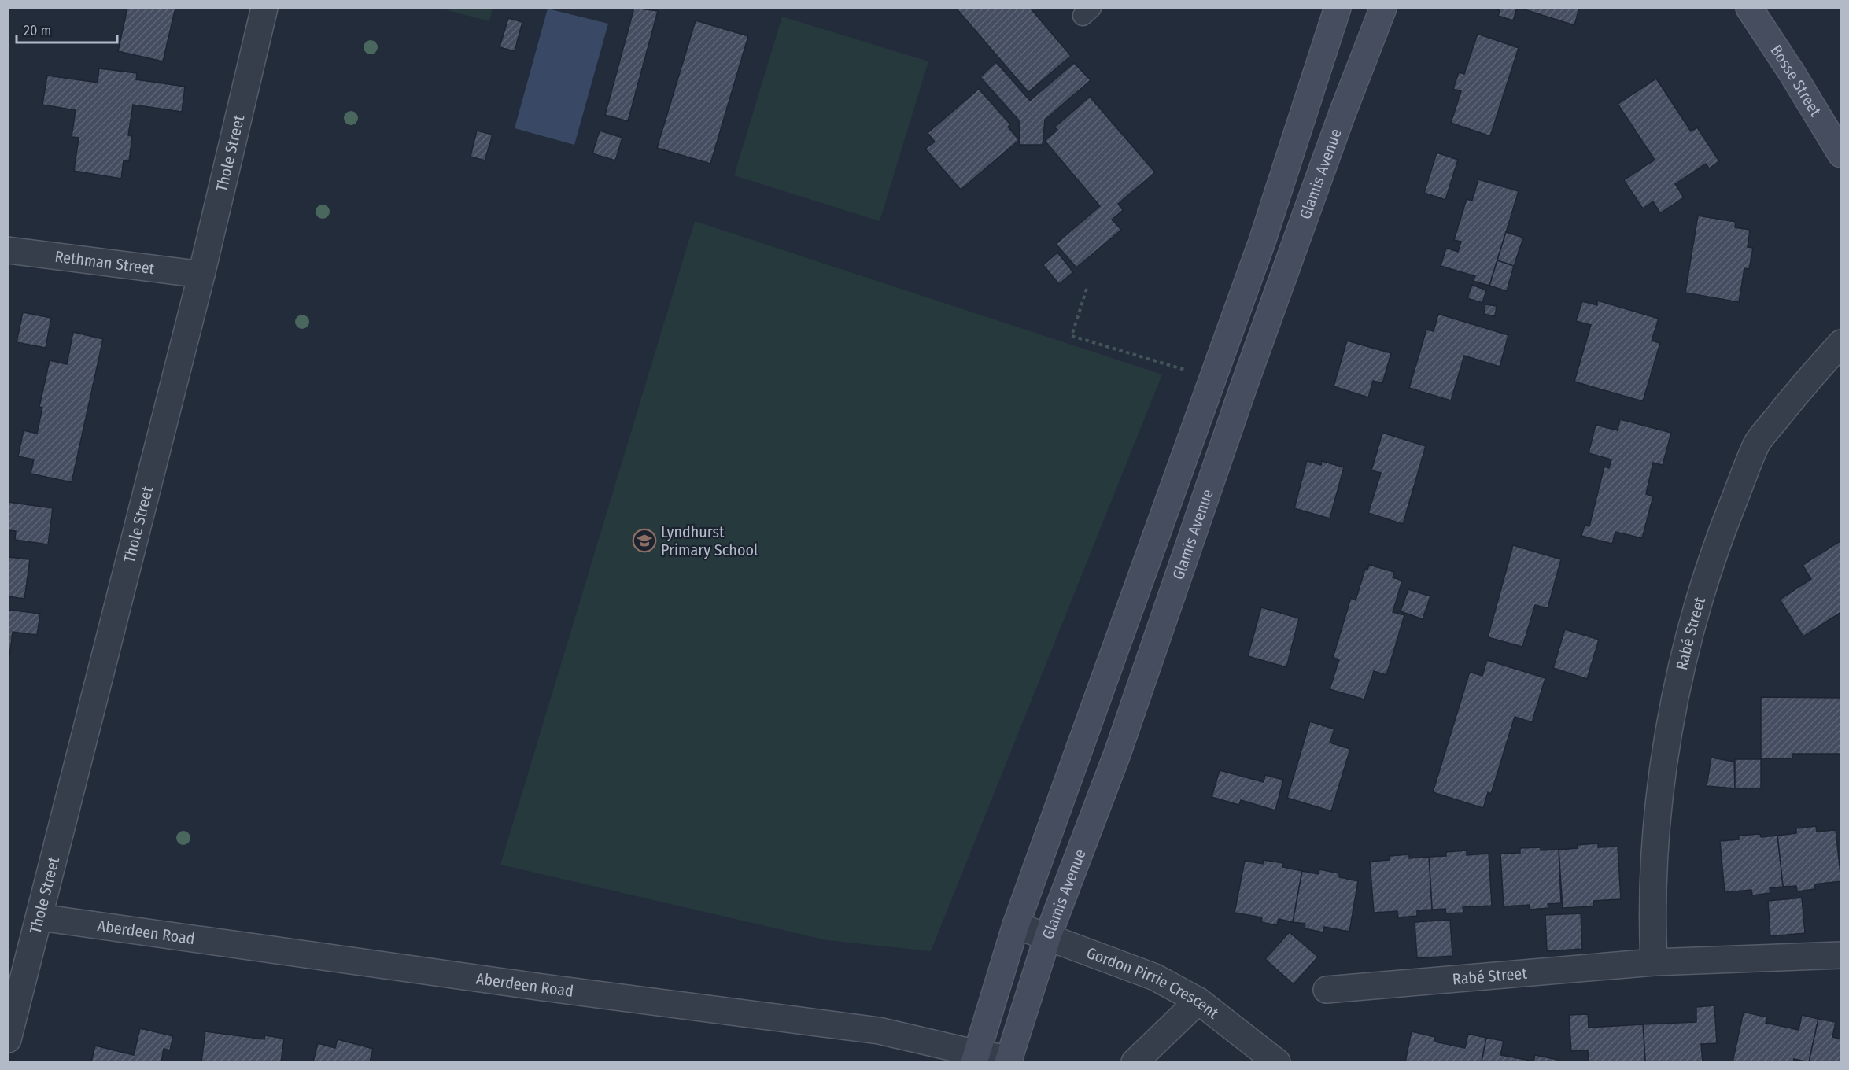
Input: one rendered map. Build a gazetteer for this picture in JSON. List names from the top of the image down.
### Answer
{
  "streets": {
    "main road": ["Bosse Street", "Glamis Avenue"],
    "street": [
      "Thole Street",
      "Rethman Street",
      "Rabé Street",
      "Aberdeen Road",
      "Gordon Pirrie Crescent"
    ]
  },
  "crossings": [
    ["Thole Street", "Rethman Street"],
    ["Thole Street", "Aberdeen Road"],
    ["Glamis Avenue", "Aberdeen Road"],
    ["Glamis Avenue", "Gordon Pirrie Crescent"]
  ],
  "places": {
    "school or university": ["Lyndhurst Primary School"]
  },
  "scale_bar": "20 m"
}
